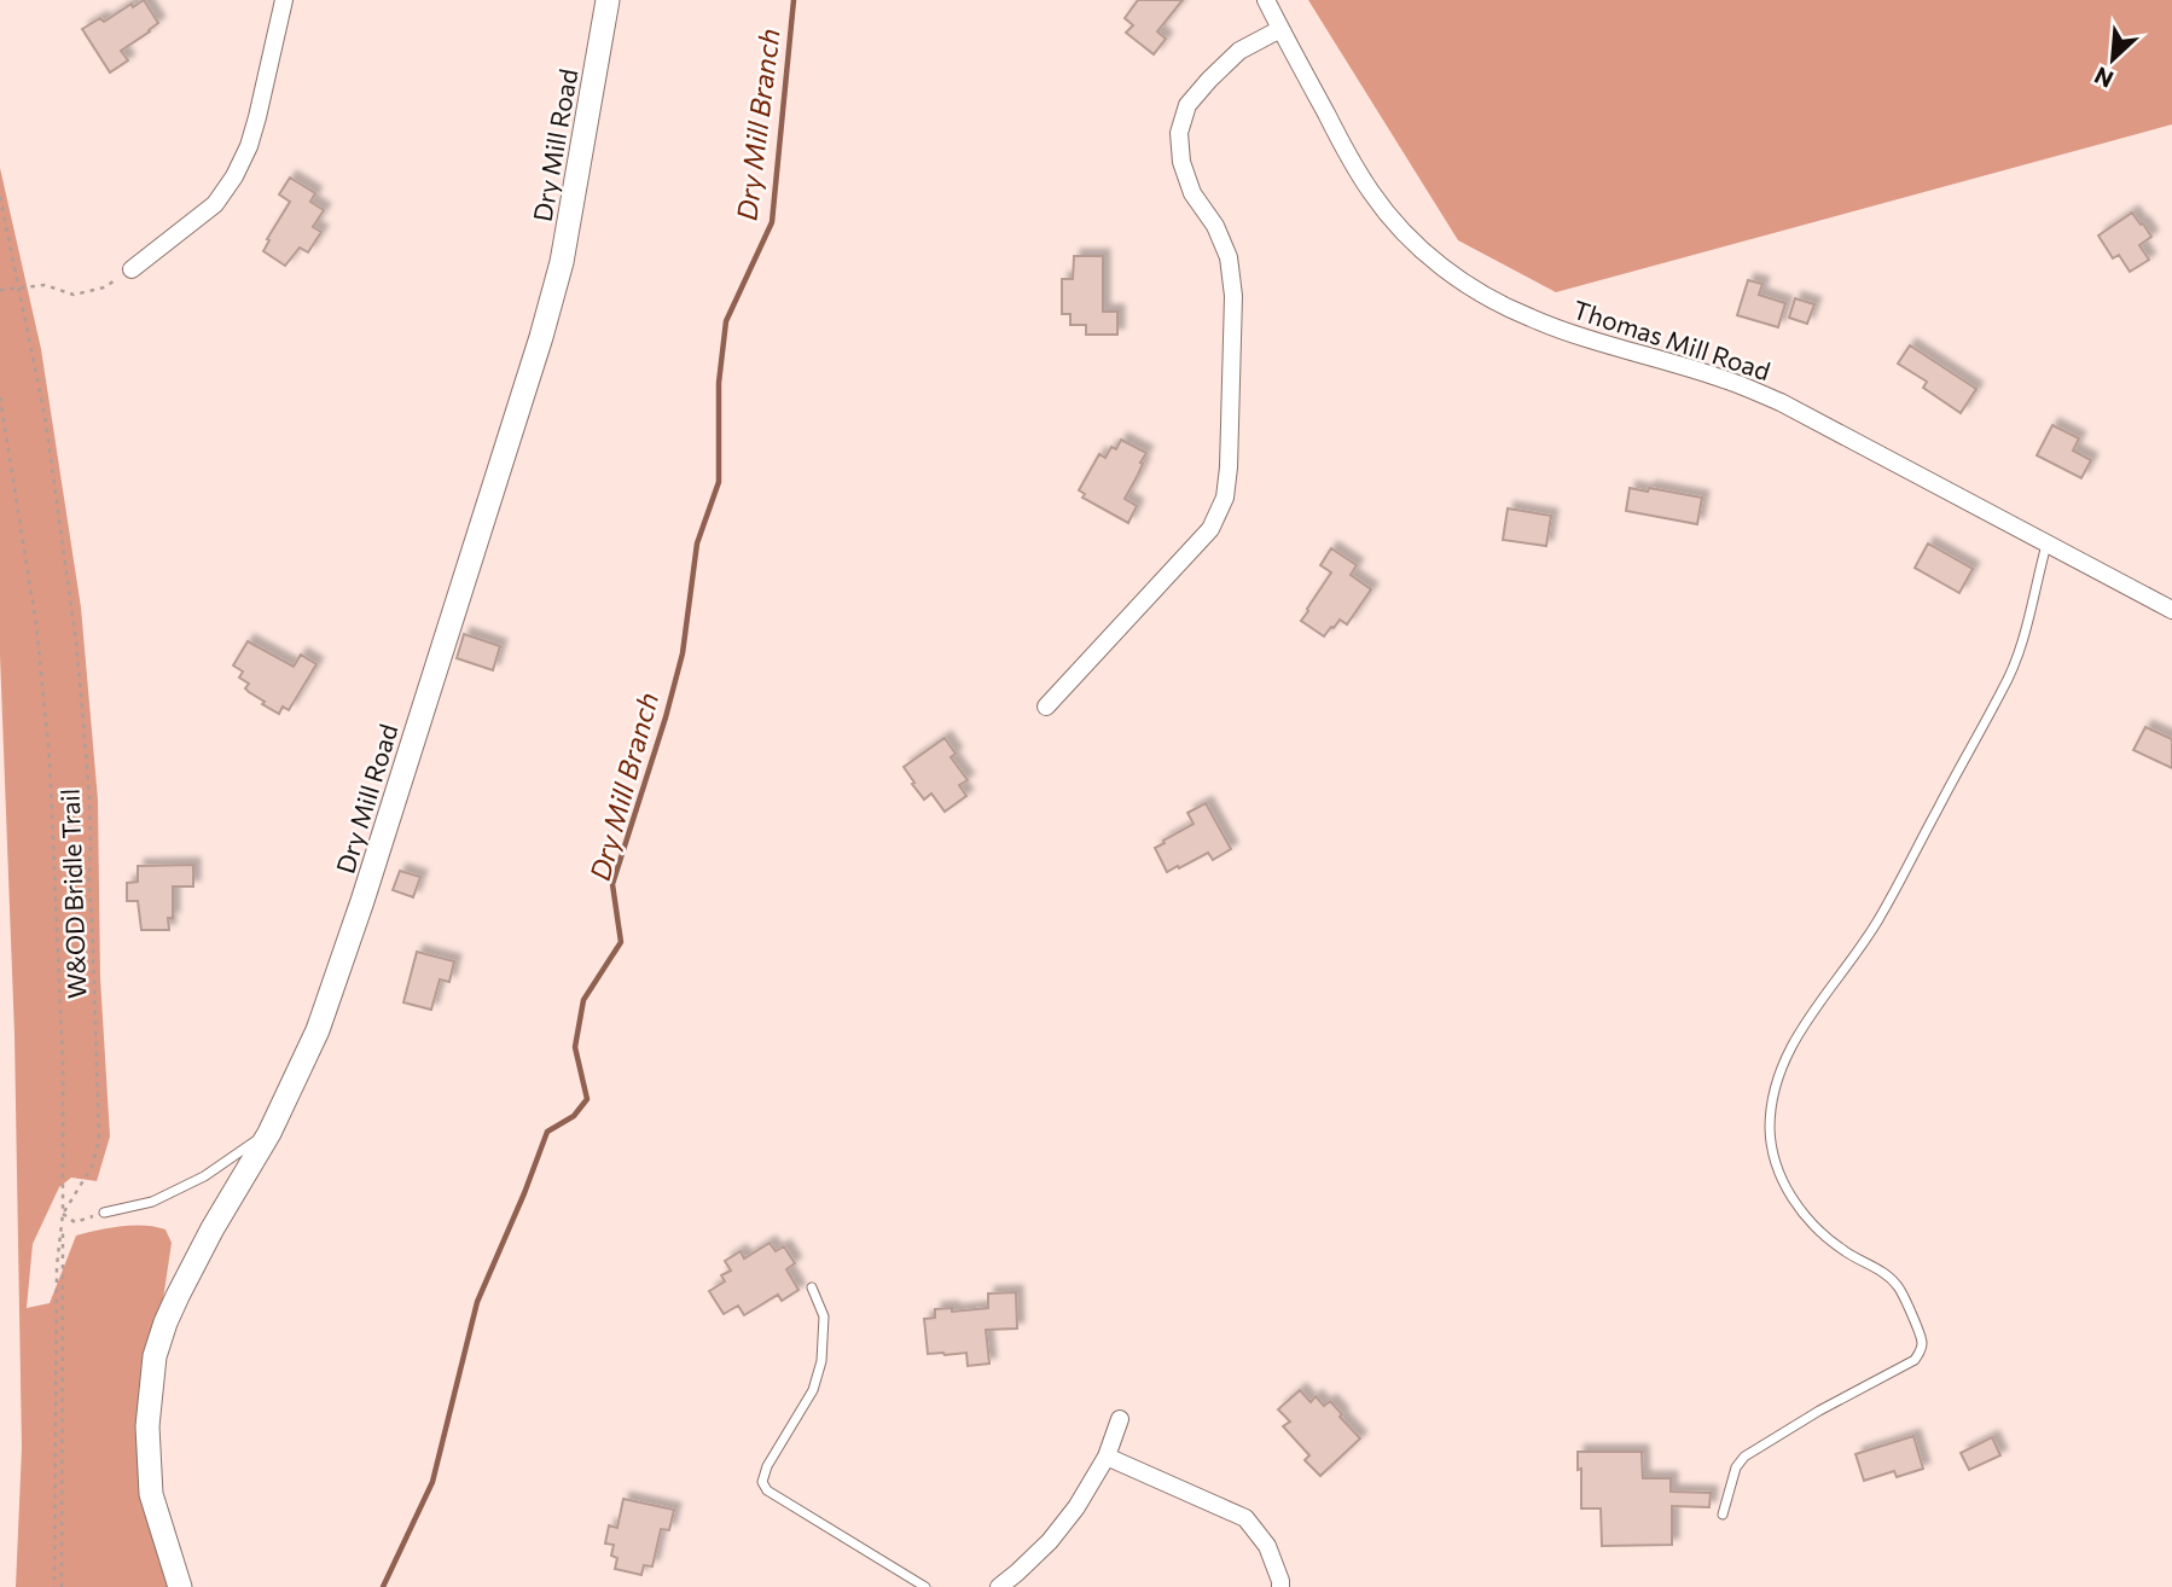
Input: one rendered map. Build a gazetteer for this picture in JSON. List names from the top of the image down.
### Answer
{
  "streets": {
    "street": ["Dry Mill Road", "Thomas Mill Road"],
    "path": ["W&OD Bridle Trail"]
  },
  "water": ["Dry Mill Branch"],
  "north": "bottom left"
}
